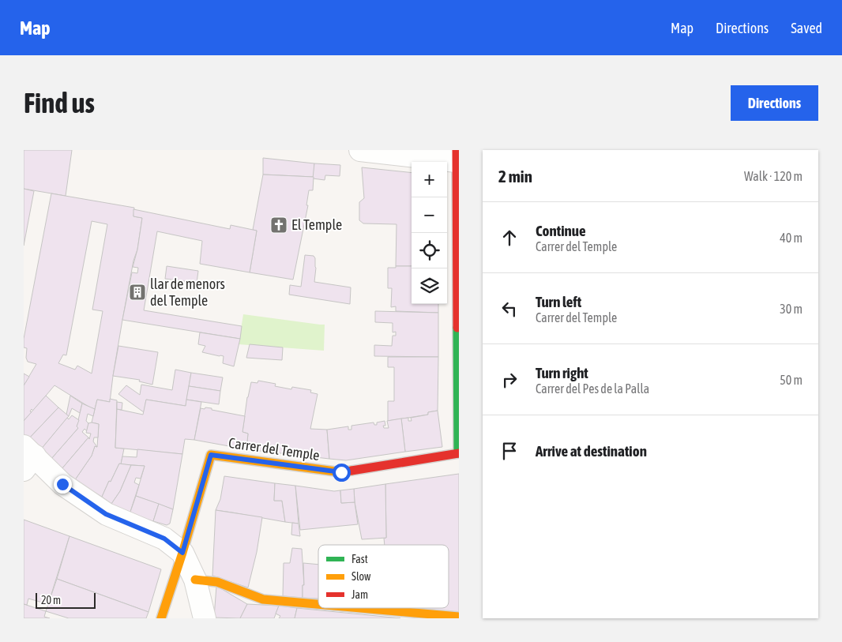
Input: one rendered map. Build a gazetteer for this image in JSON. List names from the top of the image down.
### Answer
{
  "streets": {
    "street": ["Carrer del Temple"]
  },
  "places": {
    "church": ["El Temple"],
    "building": ["llar de menors del Temple"]
  },
  "legend": ["Fast", "Slow", "Jam"],
  "scale_bar": "20 m",
  "page": {
    "header": "Map",
    "nav": ["Map", "Directions", "Saved"],
    "buttons": "Directions",
    "title": "Find us",
    "heading": ["2 min", "Walk · 120 m"],
    "map_buttons": ["+", "−"],
    "list": [
      ["Continue", "Carrer del Temple", "40 m"],
      ["Turn left", "Carrer del Temple", "30 m"],
      ["Turn right", "Carrer del Pes de la Palla", "50 m"],
      "Arrive at destination"
    ],
    "scale": "20 m"
  }
}
